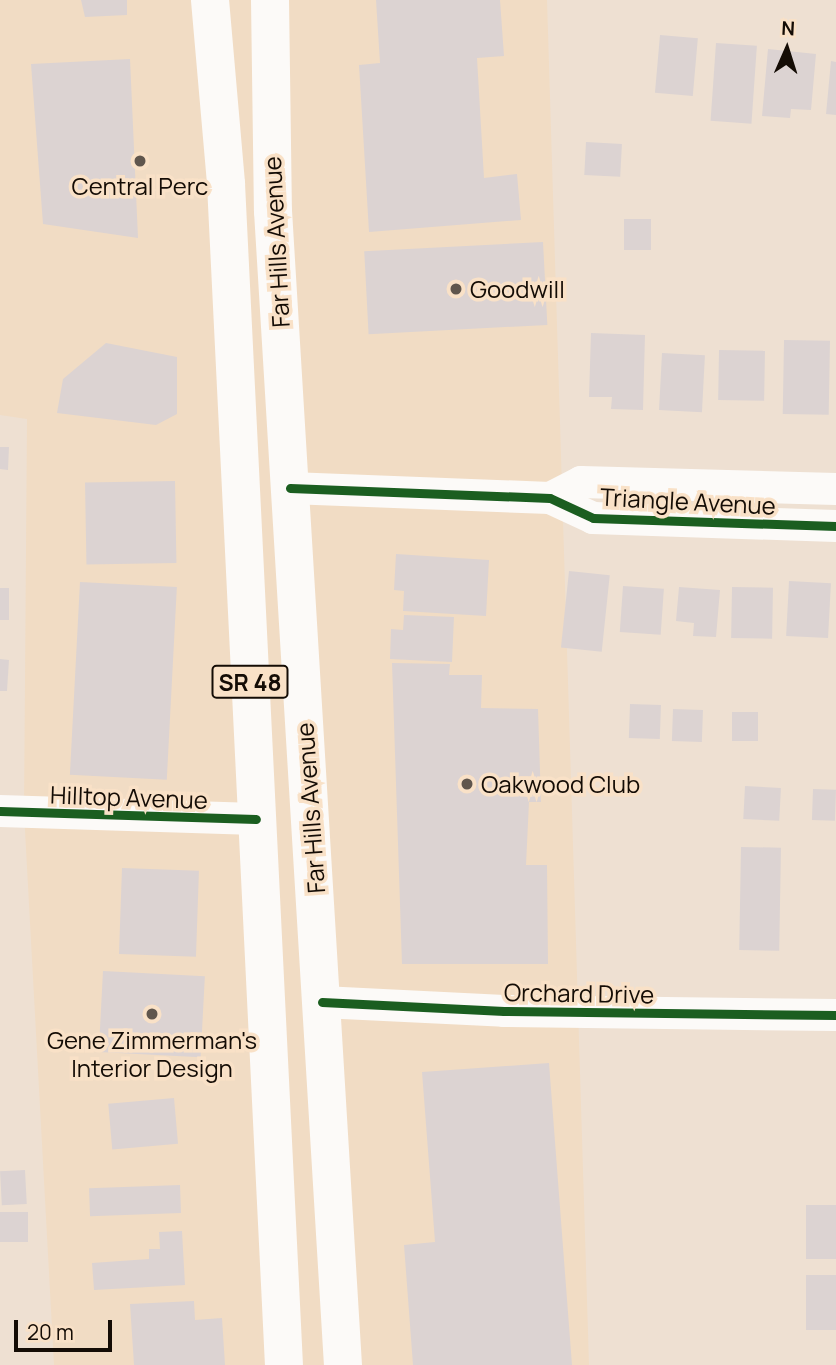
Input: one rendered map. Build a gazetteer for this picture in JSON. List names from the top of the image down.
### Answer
{
  "streets": {
    "main road": ["Far Hills Avenue", "SR 48"],
    "street": ["Triangle Avenue", "Hilltop Avenue", "Orchard Drive"]
  },
  "crossings": [
    ["Far Hills Avenue", "Triangle Avenue"],
    ["Far Hills Avenue", "Hilltop Avenue"],
    ["Far Hills Avenue", "Orchard Drive"]
  ],
  "places": [
    "Central Perc",
    "Goodwill",
    "Oakwood Club",
    "Gene Zimmerman's Interior Design"
  ],
  "scale_bar": "20 m",
  "north": "top"
}
